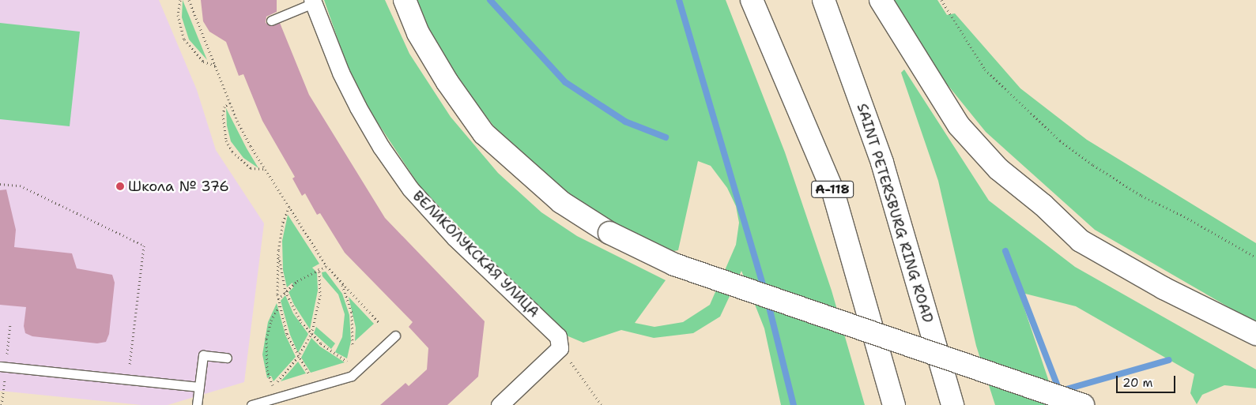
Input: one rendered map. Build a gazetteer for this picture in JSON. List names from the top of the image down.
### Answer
{
  "streets": {
    "highway": ["А-118", "SAINT PETERSBURG RING ROAD"],
    "street": ["ВЕЛИКОЛУКСКАЯ УЛИЦА"]
  },
  "places": ["Школа № 376"],
  "scale_bar": "20 m"
}
